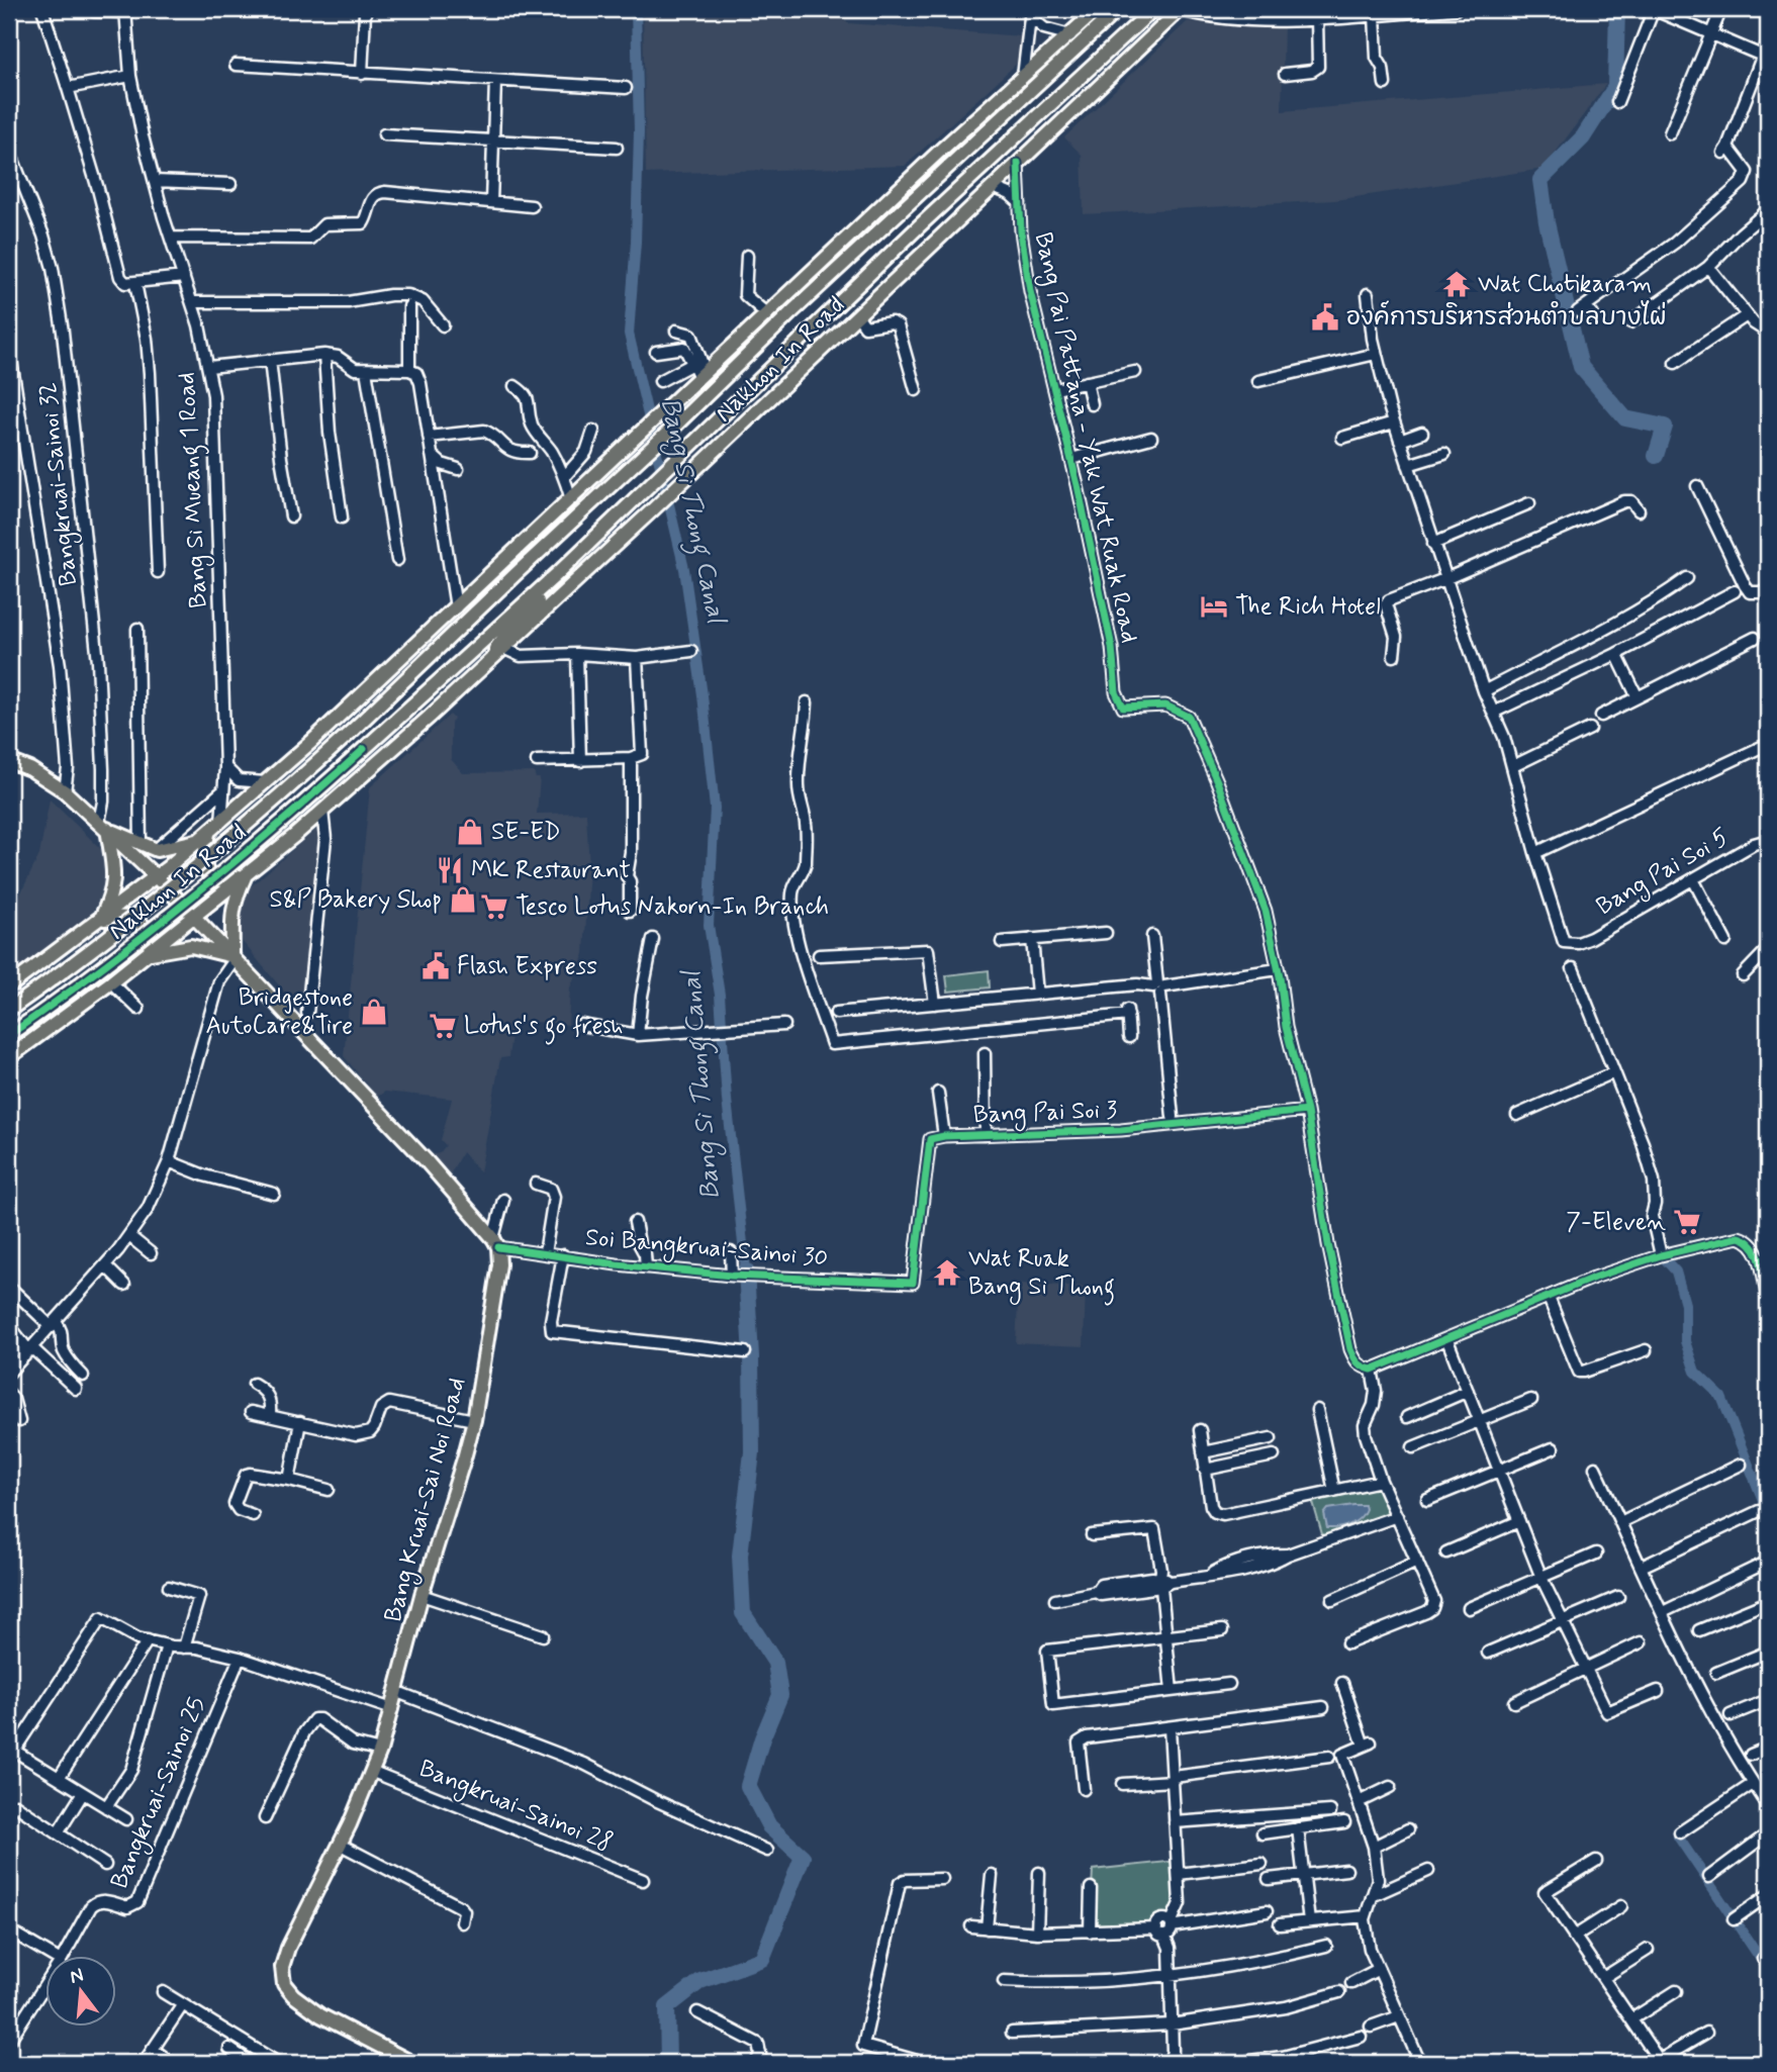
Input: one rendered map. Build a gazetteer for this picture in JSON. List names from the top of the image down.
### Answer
{
  "streets": {
    "main road": ["Nakhon In Road", "Bang Kruai-Sai Noi Road"],
    "street": [
      "Bang Pai Pattana - Yak Wat Ruak Road",
      "Bangkruai-Sainoi 32",
      "Bang Si Mueang 1 Road",
      "Bang Pai Soi 5",
      "Bang Pai Soi 3",
      "Soi Bangkruai-Sainoi 30",
      "Bangkruai-Sainoi 25",
      "Bangkruai-Sainoi 28"
    ]
  },
  "crossings": [
    ["Nakhon In Road", "Bang Pai Pattana - Yak Wat Ruak Road"],
    ["Nakhon In Road", "Bang Si Mueang 1 Road"],
    ["Bang Pai Pattana - Yak Wat Ruak Road", "Bang Pai Soi 3"],
    ["Bang Pai Soi 3", "Soi Bangkruai-Sainoi 30"],
    ["Soi Bangkruai-Sainoi 30", "Bang Kruai-Sai Noi Road"],
    ["Bang Kruai-Sai Noi Road", "Bangkruai-Sainoi 28"]
  ],
  "water": ["Bang Si Thong Canal"],
  "places": {
    "temple": ["Wat Chotikaram", "Wat Ruak Bang Si Thong"],
    "public building": ["องค์การบริหารส่วนตำบลบางไผ่", "Flash Express"],
    "hotel": ["The Rich Hotel"],
    "shop": ["SE-ED", "S&P Bakery Shop", "Bridgestone AutoCare&Tire"],
    "restaurant": ["MK Restaurant"],
    "supermarket": ["Tesco Lotus Nakorn-In Branch", "Lotus's go fresh", "7-Eleven"]
  },
  "north": "top"
}
